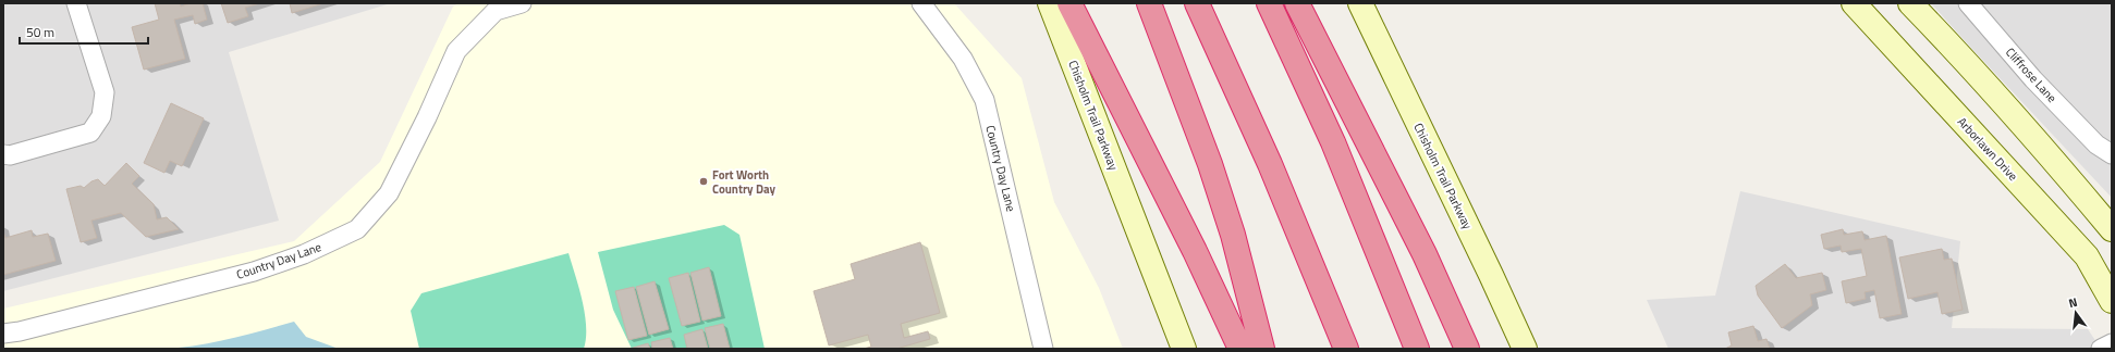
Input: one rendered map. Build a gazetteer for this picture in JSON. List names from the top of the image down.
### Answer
{
  "streets": {
    "main road": ["Chisholm Trail Parkway", "Arborlawn Drive"],
    "street": ["Cliffrose Lane", "Country Day Lane"]
  },
  "places": ["Fort Worth Country Day"],
  "scale_bar": "50 m",
  "north": "top"
}
